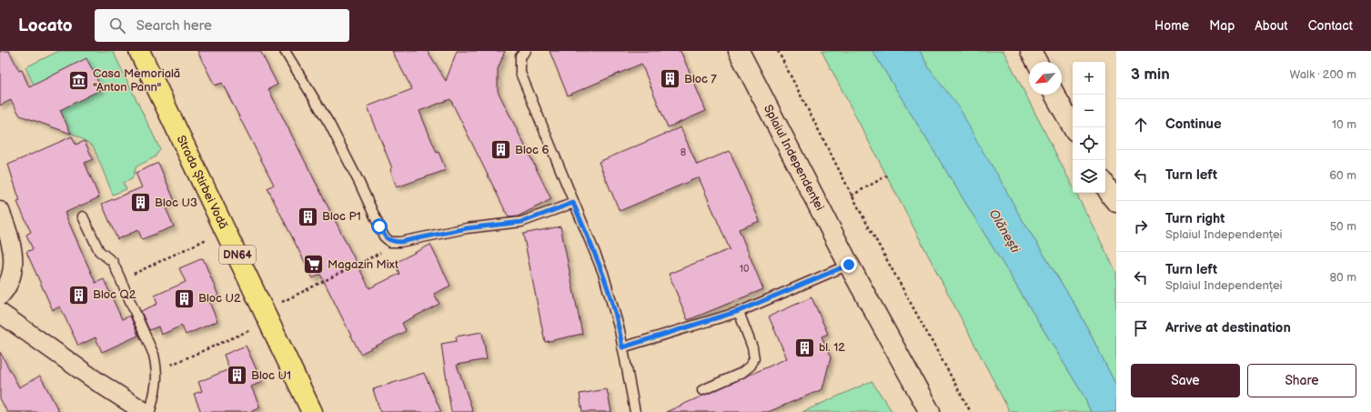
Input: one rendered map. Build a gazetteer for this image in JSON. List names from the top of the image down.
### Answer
{
  "streets": {
    "main road": ["Strada Știrbei Vodă", "DN64"],
    "street": ["Splaiul Independenței"]
  },
  "water": ["Olănești"],
  "places": {
    "building": [
      "Bloc 7",
      "Bloc 6",
      "Bloc U3",
      "Bloc P1",
      "Bloc Q2",
      "Bloc U2",
      "bl. 12",
      "Bloc U1"
    ],
    "museum": ["Casa Memorială \"Anton Pann\""],
    "supermarket": ["Magazin Mixt"]
  },
  "house_numbers": ["8", "10"],
  "north": "bottom left",
  "page": {
    "header": "Locato",
    "search": "Search here",
    "nav": [
      "Home",
      "Map",
      "About",
      "Contact"
    ],
    "heading": ["3 min", "Walk · 200 m"],
    "map_buttons": ["+", "−"],
    "list": [
      ["Continue", "10 m"],
      ["Turn left", "60 m"],
      ["Turn right", "Splaiul Independenței", "50 m"],
      ["Turn left", "Splaiul Independenței", "80 m"],
      "Arrive at destination"
    ],
    "buttons": ["Save", "Share"]
  }
}
